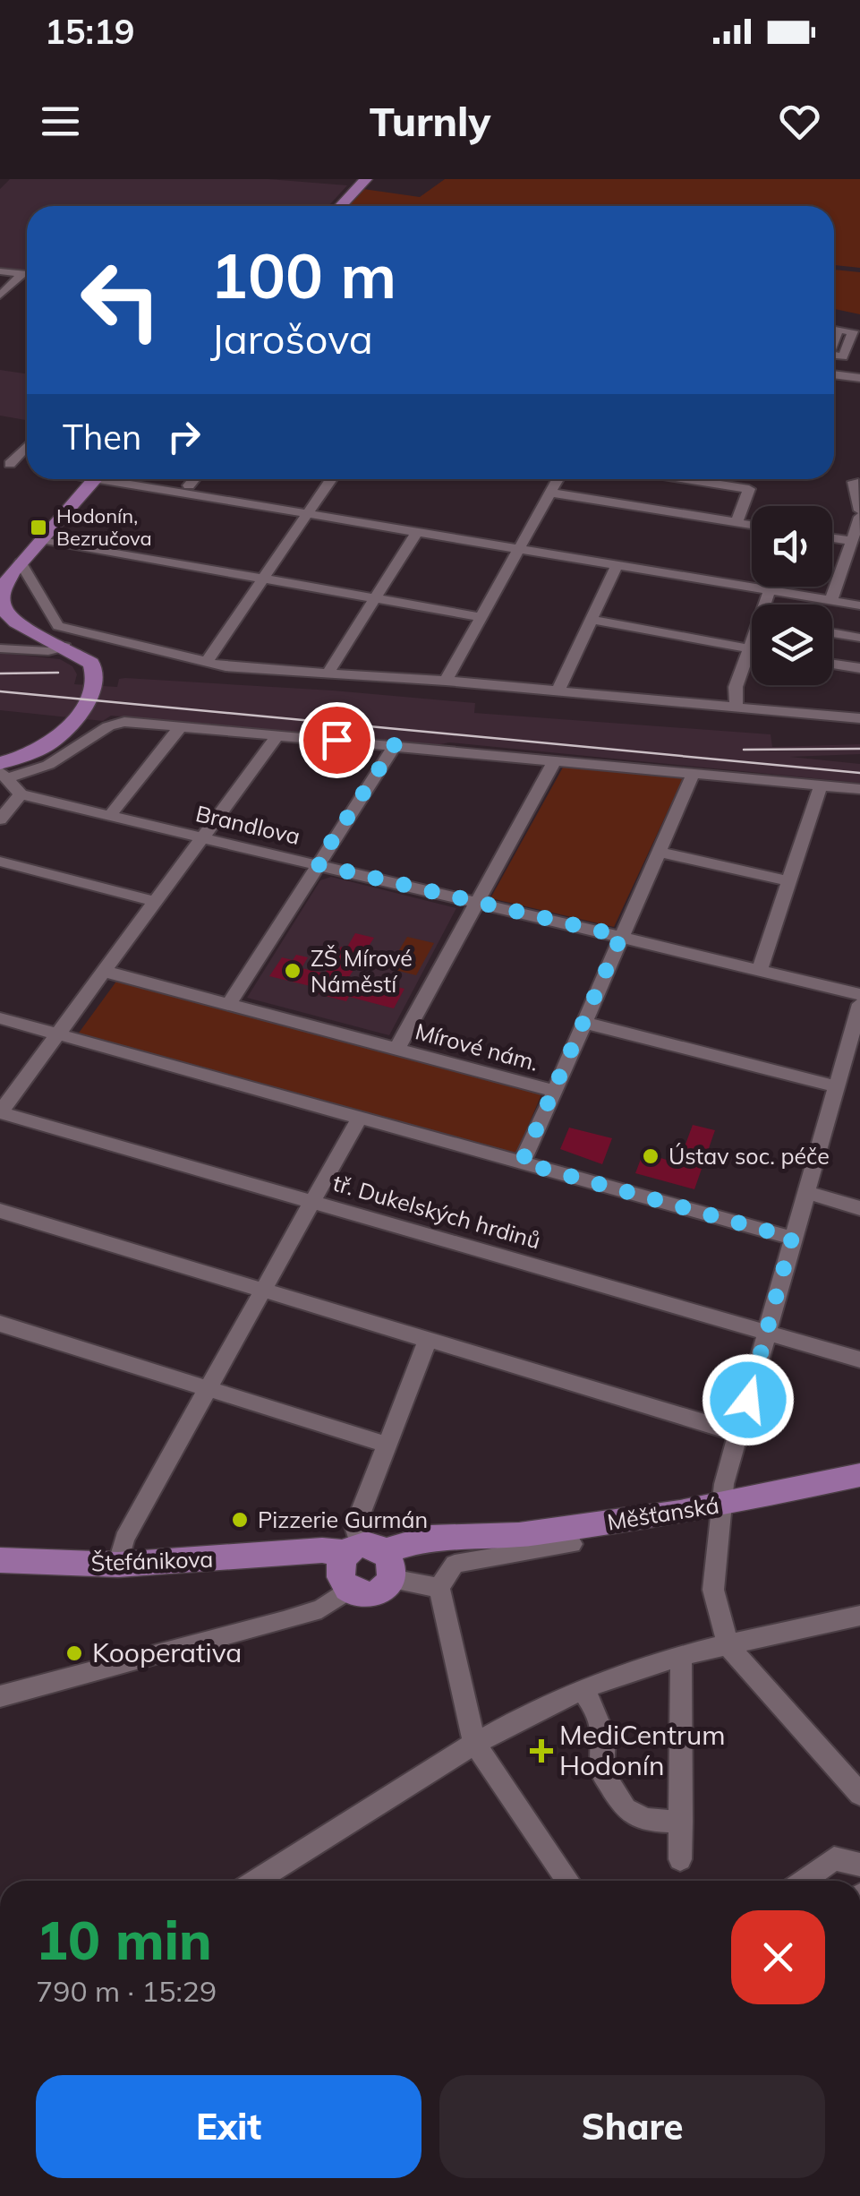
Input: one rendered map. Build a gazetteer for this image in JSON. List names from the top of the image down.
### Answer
{
  "streets": {
    "main road": ["Měšťanská", "Štefánikova"],
    "street": ["Brandlova", "Mírové nám.", "tř. Dukelských hrdinů"]
  },
  "crossings": [
    ["Měšťanská", "Štefánikova"]
  ],
  "places": {
    "transit": ["Hodonín, Bezručova"],
    "other": [
      "ZŠ Mírové Náměstí",
      "Ústav soc. péče",
      "Pizzerie Gurmán",
      "Kooperativa"
    ],
    "health": ["MediCentrum Hodonín"]
  },
  "page": {
    "status": "15:19",
    "header": "Turnly",
    "turn": ["100 m", "Jarošova"],
    "then": "Then",
    "heading": ["10 min", "790 m · 15:29"],
    "buttons": ["Exit", "Share"]
  }
}
